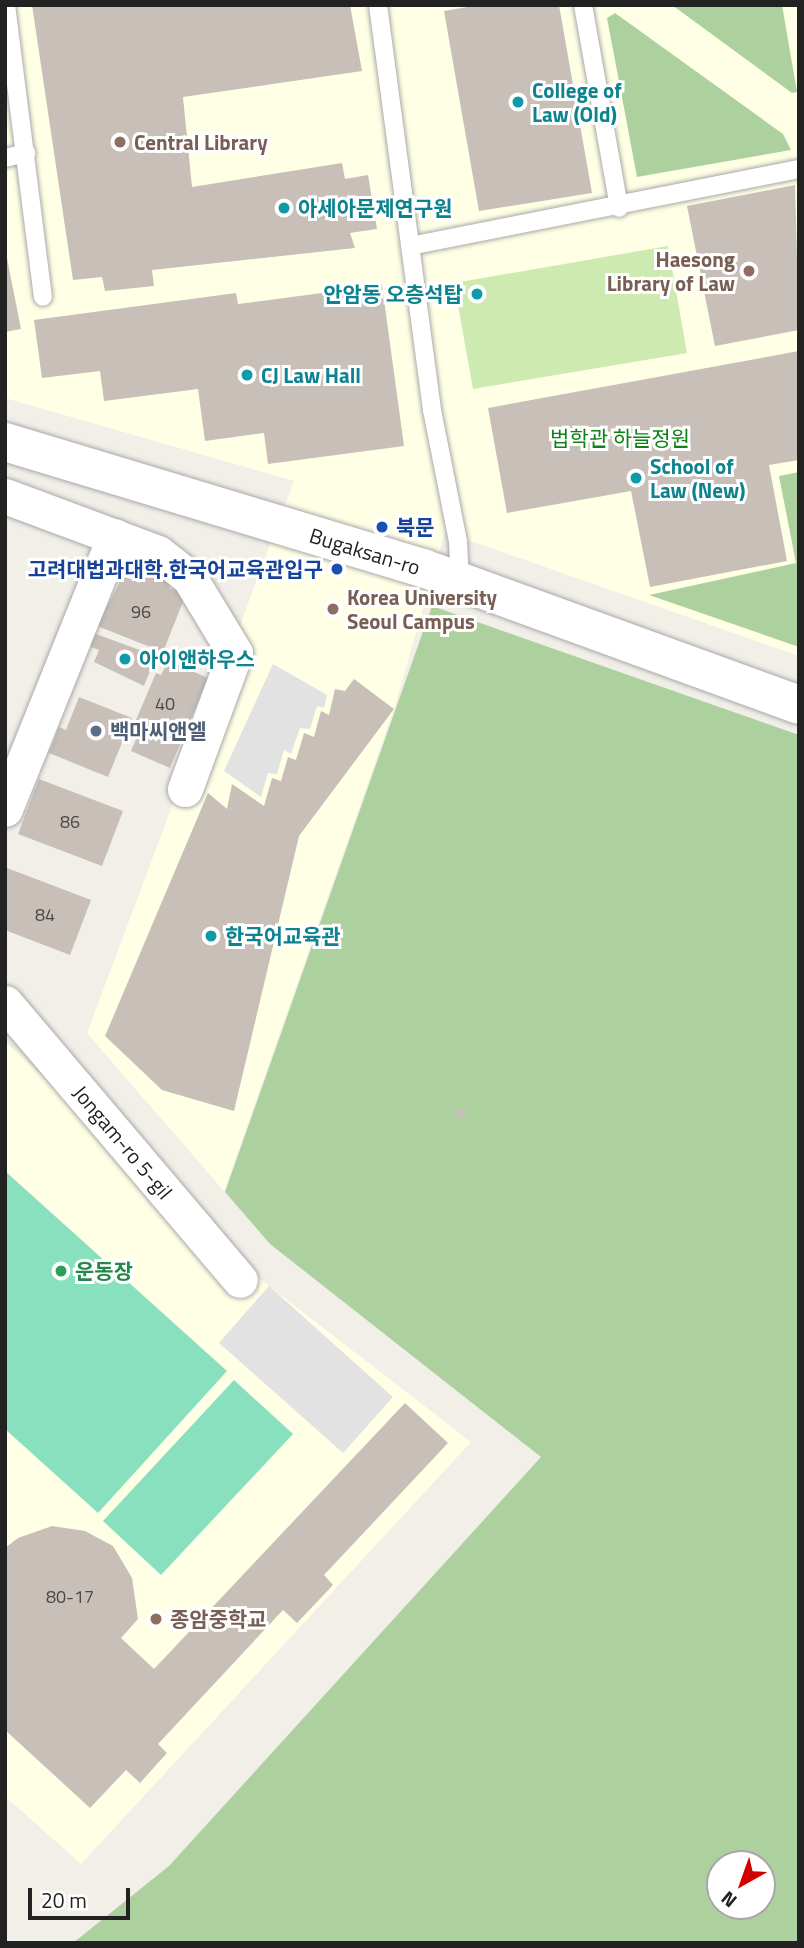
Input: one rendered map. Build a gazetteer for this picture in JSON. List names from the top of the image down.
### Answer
{
  "streets": {
    "street": ["Bugaksan-ro", "Jongam-ro 5-gil"]
  },
  "parks": ["법학관 하늘정원"],
  "places": [
    "College of Law (Old)",
    "Central Library",
    "아세아문제연구원",
    "Haesong Library of Law",
    "안암동 오층석탑",
    "CJ Law Hall",
    "School of Law (New)",
    "북문",
    "고려대법과대학.한국어교육관입구",
    "Korea University Seoul Campus",
    "아이앤하우스",
    "백마씨앤엘",
    "한국어교육관",
    "운동장",
    "종암중학교"
  ],
  "house_numbers": [
    "96",
    "40",
    "86",
    "84",
    "80-17"
  ],
  "scale_bar": "20 m",
  "north": "bottom left"
}
